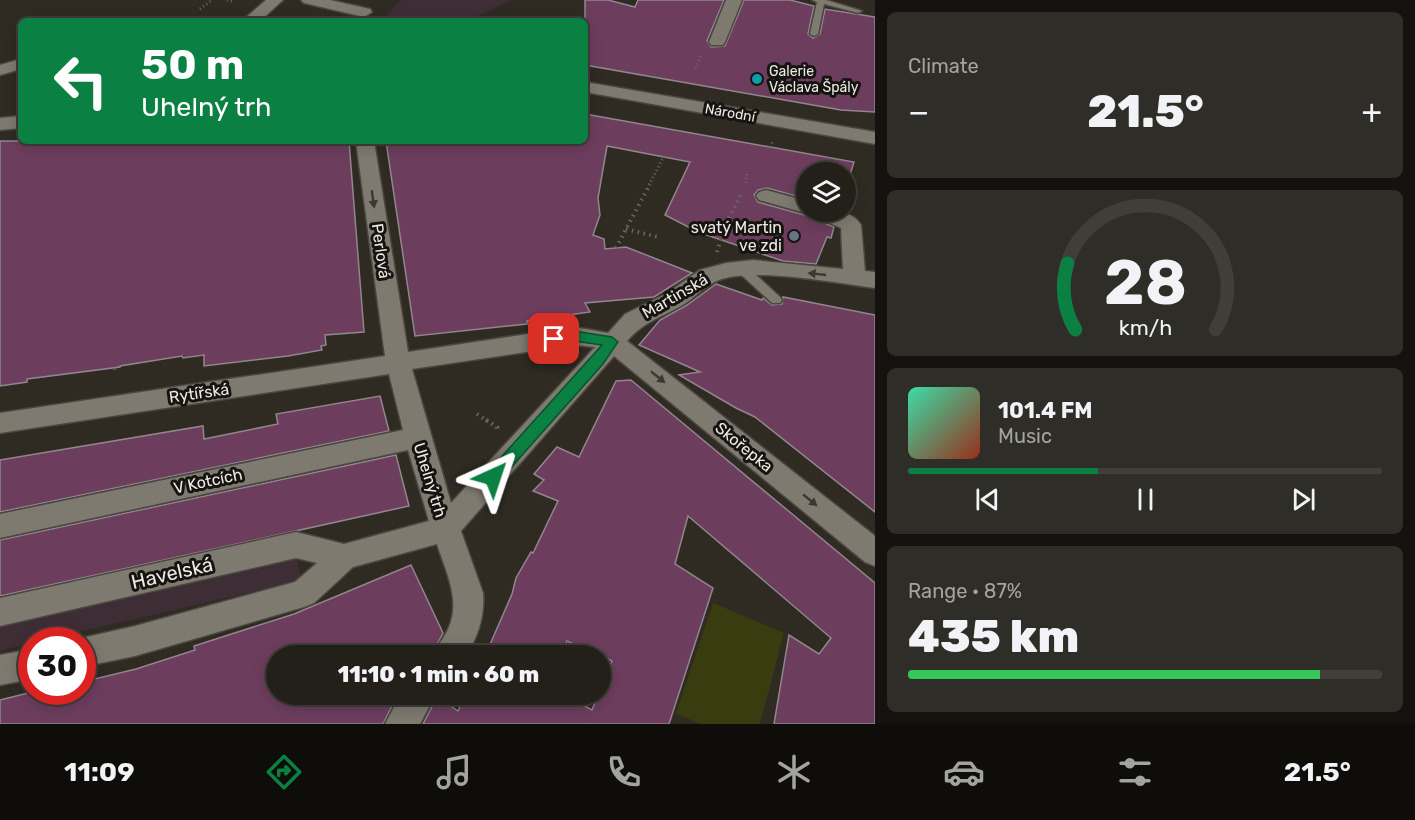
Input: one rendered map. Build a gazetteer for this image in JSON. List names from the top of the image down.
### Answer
{
  "streets": {
    "street": [
      "Národní",
      "Perlová",
      "Martinská",
      "Rytířská",
      "Skořepka",
      "Uhelný trh",
      "V Kotcích",
      "Havelská"
    ]
  },
  "crossings": [
    ["Perlová", "Rytířská"],
    ["Perlová", "Uhelný trh"],
    ["Martinská", "Skořepka"],
    ["Martinská", "Uhelný trh"],
    ["Rytířská", "Uhelný trh"],
    ["Skořepka", "Uhelný trh"],
    ["Uhelný trh", "V Kotcích"],
    ["Uhelný trh", "Havelská"]
  ],
  "one_way": ["Perlová", "Skořepka"],
  "places": ["Galerie Václava Špály", "svatý Martin ve zdi"],
  "page": {
    "tile": [
      "Climate",
      ["Range · 87%", "435 km"]
    ],
    "turn": ["50 m", "Uhelný trh"],
    "heat": ["−", "21.5°", "+"],
    "song": ["101.4 FM", "Music"],
    "limit": "30",
    "trip": "11:10 · 1 min · 60 m",
    "tabs": ["11:09", "21.5°"],
    "gauge": ["28", "km/h"]
  }
}
